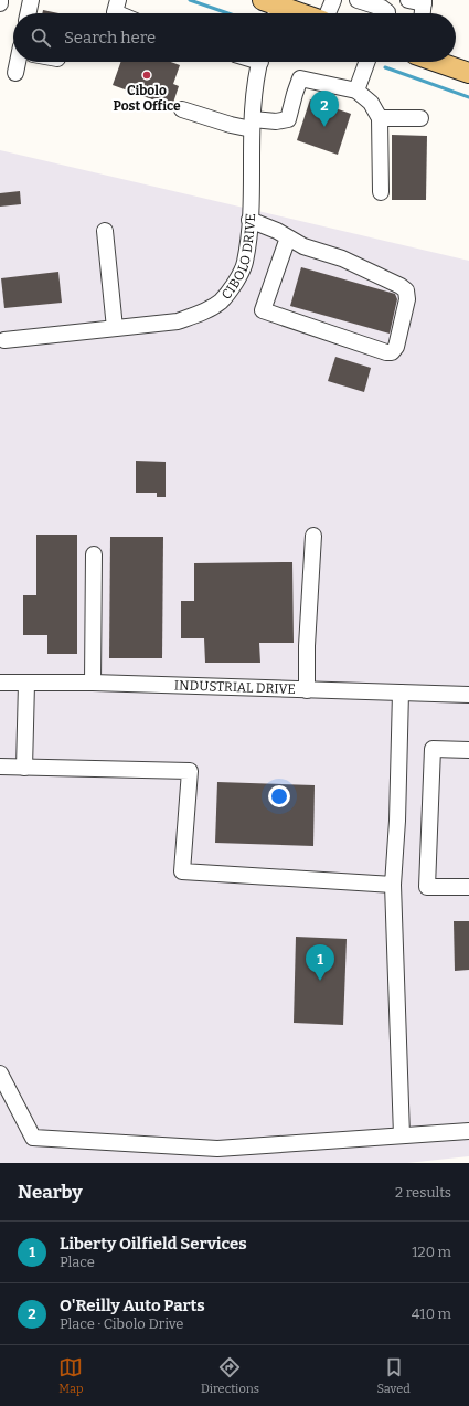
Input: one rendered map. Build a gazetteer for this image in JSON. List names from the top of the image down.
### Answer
{
  "streets": {
    "street": ["CIBOLO DRIVE", "INDUSTRIAL DRIVE"]
  },
  "places": ["Cibolo Post Office"],
  "page": {
    "search": "Search here",
    "pins": ["2", "1"],
    "heading": ["Nearby", "2 results"],
    "list": [
      {
        "mark": "1",
        "name": "Liberty Oilfield Services",
        "note": "Place",
        "value": "120 m"
      },
      {
        "mark": "2",
        "name": "O'Reilly Auto Parts",
        "note": "Place · Cibolo Drive",
        "value": "410 m"
      }
    ],
    "nav": ["Map", "Directions", "Saved"]
  }
}
